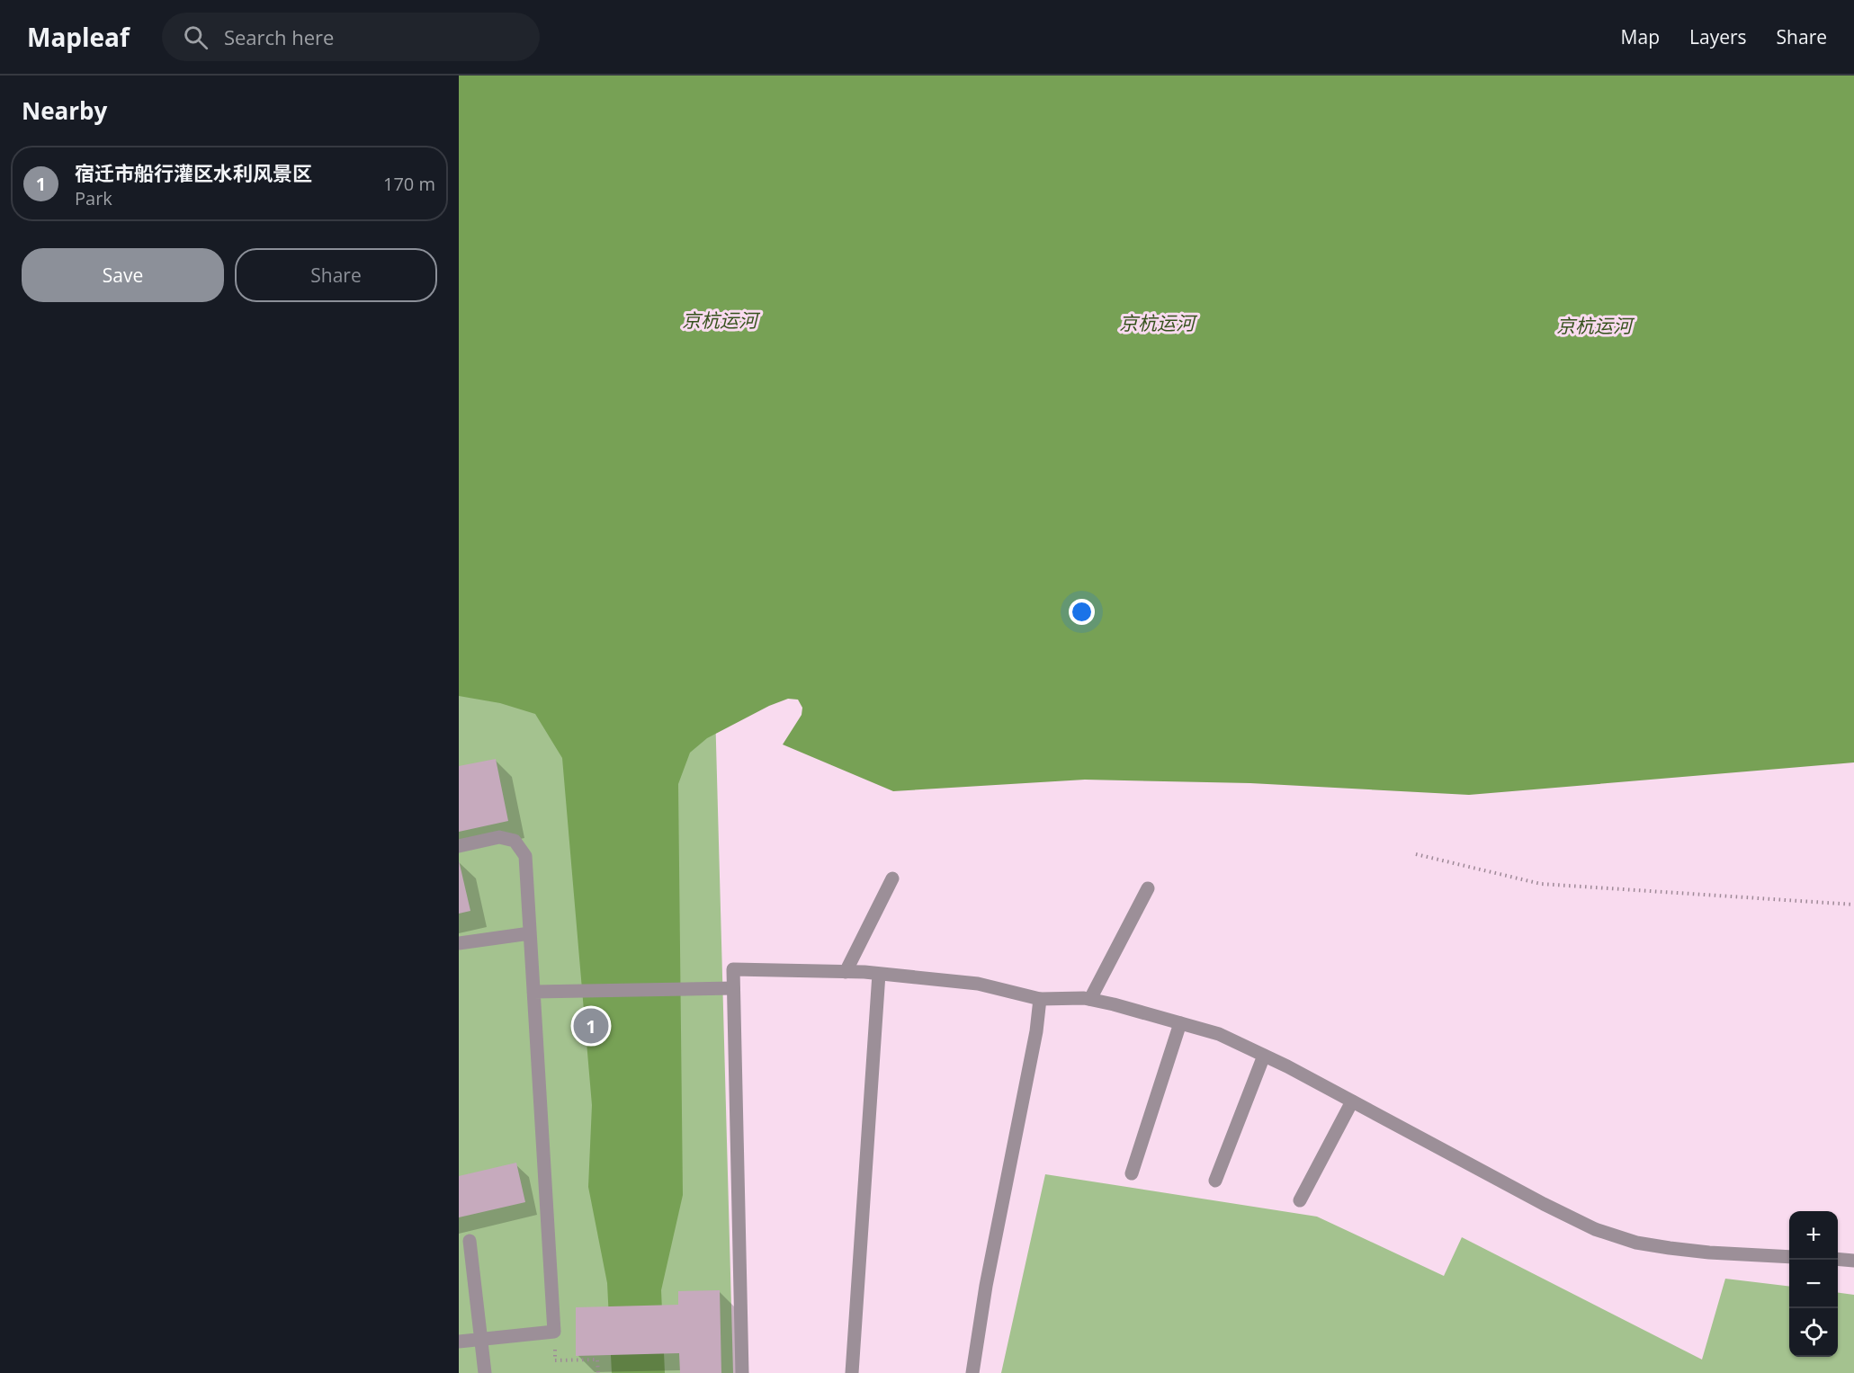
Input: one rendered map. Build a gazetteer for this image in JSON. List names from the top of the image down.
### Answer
{
  "water": ["京杭运河"],
  "page": {
    "header": "Mapleaf",
    "search": "Search here",
    "nav": ["Map", "Layers", "Share"],
    "heading": "Nearby",
    "list": [
      {
        "mark": "1",
        "name": "宿迁市船行灌区水利风景区",
        "note": "Park",
        "value": "170 m"
      }
    ],
    "buttons": ["Save", "Share"],
    "pins": "1",
    "map_buttons": ["+", "−"]
  }
}
